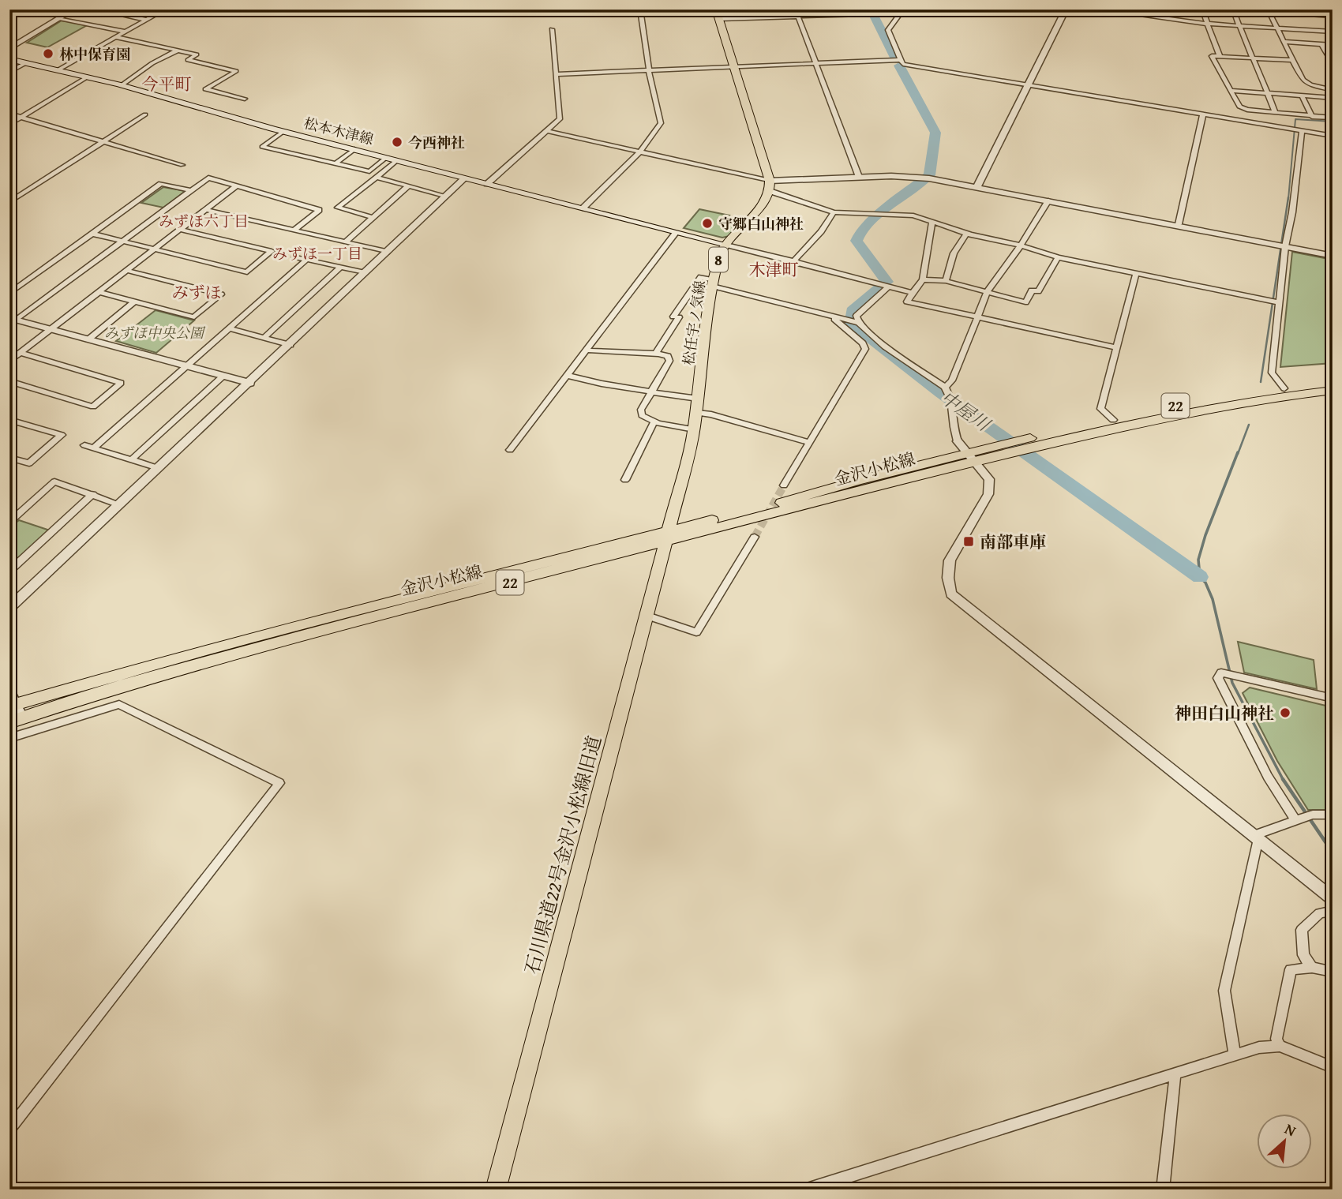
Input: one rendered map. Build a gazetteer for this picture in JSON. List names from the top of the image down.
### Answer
{
  "streets": {
    "main road": [
      "松本木津線",
      "8",
      "松任宇ノ気線",
      "22",
      "金沢小松線",
      "石川県道22号金沢小松線旧道"
    ]
  },
  "crossings": [
    ["松本木津線", "松任宇ノ気線"],
    ["松任宇ノ気線", "金沢小松線"],
    ["松任宇ノ気線", "石川県道22号金沢小松線旧道"],
    ["22", "金沢小松線"],
    ["金沢小松線", "石川県道22号金沢小松線旧道"]
  ],
  "districts": [
    "今平町",
    "みずほ六丁目",
    "みずほ一丁目",
    "木津町",
    "みずほ"
  ],
  "water": ["中屋川"],
  "parks": ["みずほ中央公園"],
  "places": {
    "other": [
      "林中保育園",
      "今西神社",
      "守郷白山神社",
      "神田白山神社"
    ],
    "transit": ["南部車庫"]
  },
  "north": "top right"
}
